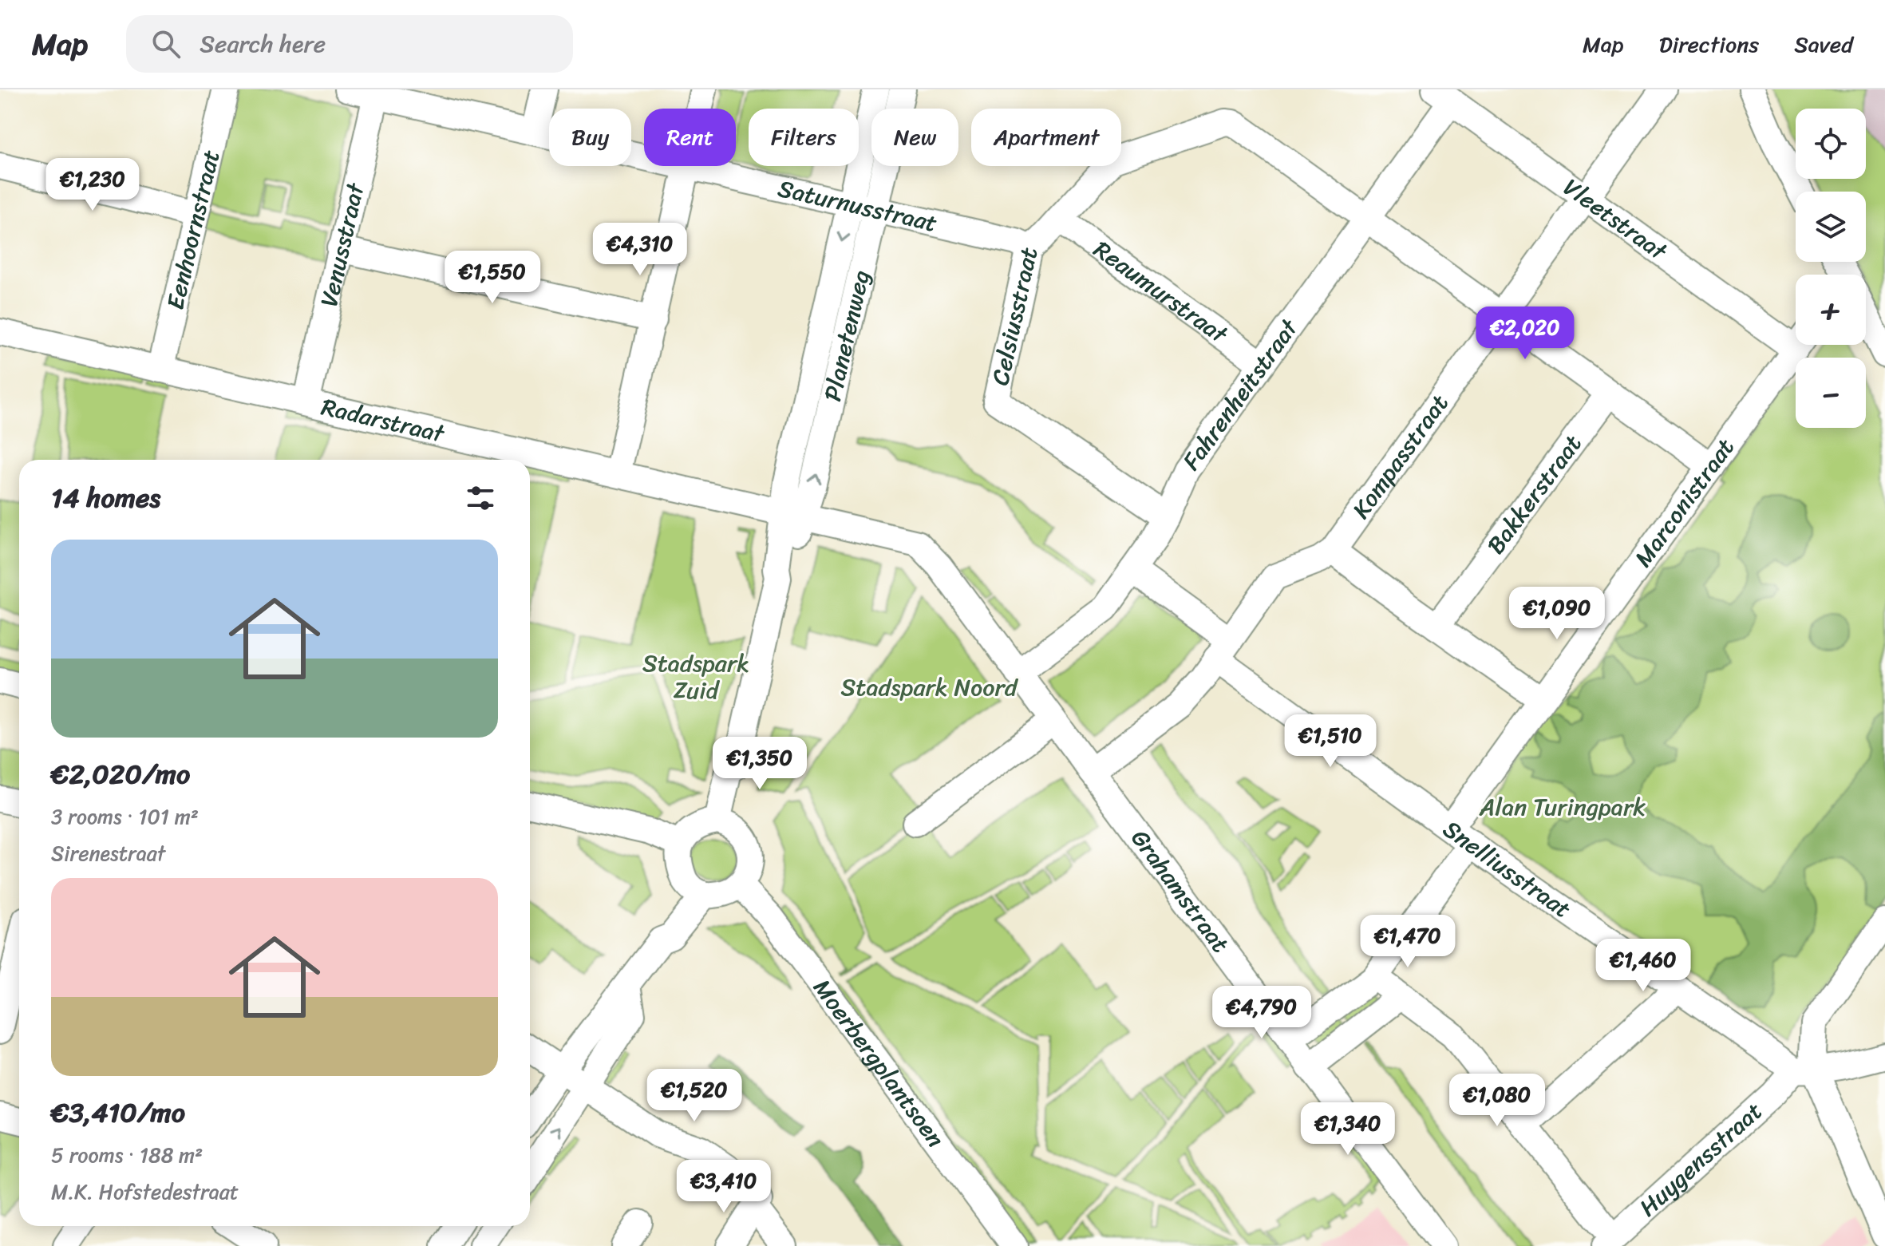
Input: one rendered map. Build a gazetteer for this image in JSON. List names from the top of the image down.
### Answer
{
  "streets": {
    "street": [
      "Saturnusstraat",
      "Vleetstraat",
      "Eenhoornstraat",
      "Venusstraat",
      "Reaumurstraat",
      "Celsiusstraat",
      "Planetenweg",
      "Fahrenheitstraat",
      "Radarstraat",
      "Kompasstraat",
      "Bakkerstraat",
      "Marconistraat",
      "Snelliusstraat",
      "Grahamstraat",
      "Moerbergplantsoen",
      "Huygensstraat"
    ]
  },
  "crossings": [
    ["Saturnusstraat", "Venusstraat"],
    ["Saturnusstraat", "Celsiusstraat"],
    ["Saturnusstraat", "Planetenweg"],
    ["Vleetstraat", "Fahrenheitstraat"],
    ["Vleetstraat", "Kompasstraat"],
    ["Eenhoornstraat", "Radarstraat"],
    ["Venusstraat", "Radarstraat"],
    ["Reaumurstraat", "Celsiusstraat"],
    ["Reaumurstraat", "Fahrenheitstraat"],
    ["Celsiusstraat", "Fahrenheitstraat"],
    ["Planetenweg", "Radarstraat"],
    ["Planetenweg", "Grahamstraat"],
    ["Planetenweg", "Moerbergplantsoen"],
    ["Fahrenheitstraat", "Snelliusstraat"],
    ["Fahrenheitstraat", "Grahamstraat"],
    ["Radarstraat", "Grahamstraat"],
    ["Kompasstraat", "Snelliusstraat"],
    ["Kompasstraat", "Grahamstraat"],
    ["Marconistraat", "Snelliusstraat"],
    ["Marconistraat", "Grahamstraat"],
    ["Snelliusstraat", "Huygensstraat"]
  ],
  "parks": ["Stadspark Zuid", "Stadspark Noord", "Alan Turingpark"],
  "page": {
    "header": "Map",
    "search": "Search here",
    "nav": ["Map", "Directions", "Saved"],
    "map_buttons": ["+", "−"],
    "chip": [
      "Buy",
      "Rent",
      "Filters",
      "New",
      "Apartment"
    ],
    "price": [
      "€1,230",
      "€4,310",
      "€1,550",
      "€2,020",
      "€1,090",
      "€1,510",
      "€1,350",
      "€1,470",
      "€1,460",
      "€4,790",
      "€1,520",
      "€1,080",
      "€1,340",
      "€3,410"
    ],
    "heading": "14 homes",
    "list": [
      {
        "name": "€2,020/mo",
        "note": "3 rooms · 101 m² · Sirenestraat"
      },
      {
        "name": "€3,410/mo",
        "note": "5 rooms · 188 m² · M.K. Hofstedestraat"
      }
    ]
  }
}
